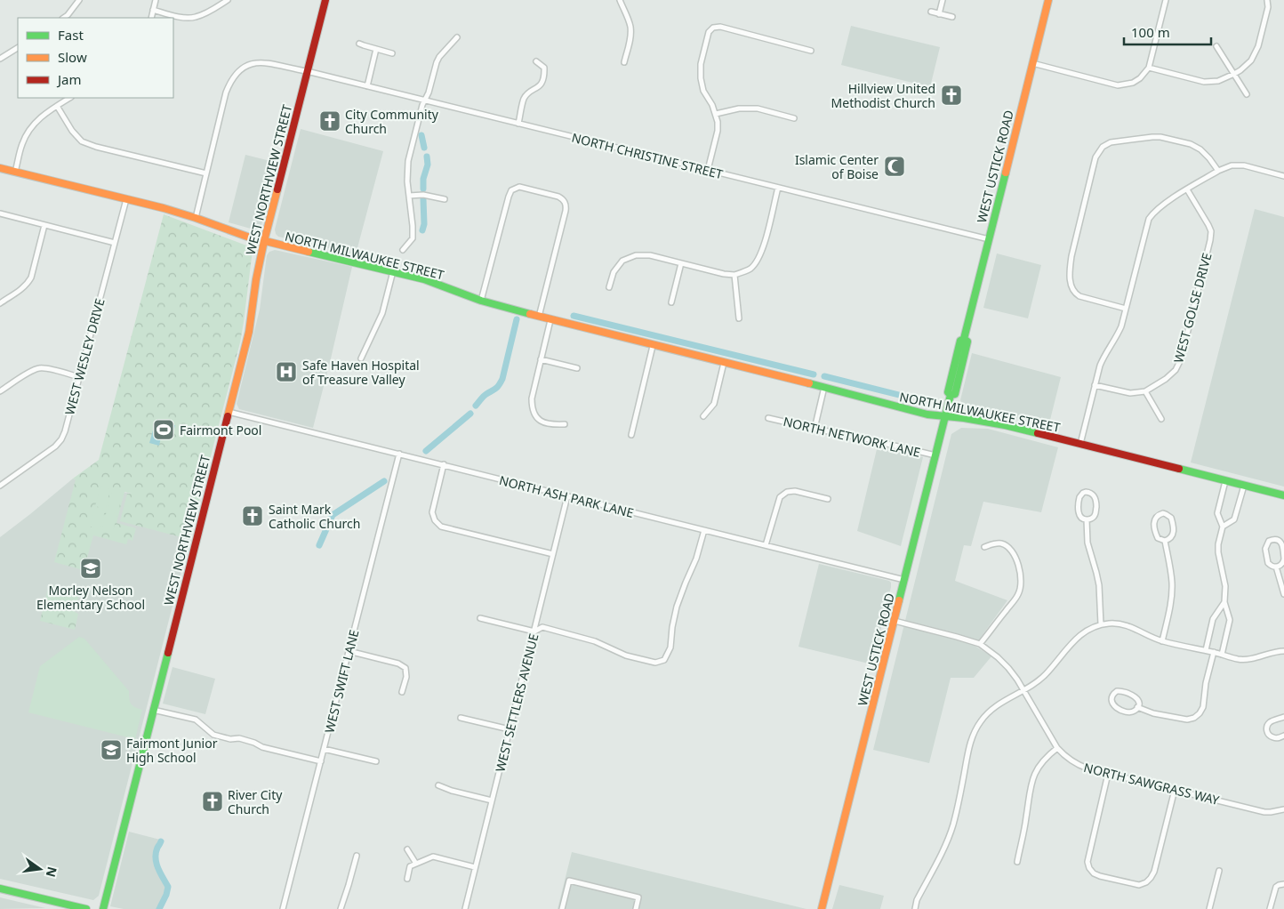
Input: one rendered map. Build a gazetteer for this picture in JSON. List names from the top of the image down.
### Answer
{
  "streets": {
    "main road": ["WEST USTICK ROAD", "WEST NORTHVIEW STREET", "NORTH MILWAUKEE STREET"],
    "street": [
      "NORTH CHRISTINE STREET",
      "WEST GOLSE DRIVE",
      "WEST WESLEY DRIVE",
      "NORTH NETWORK LANE",
      "NORTH ASH PARK LANE",
      "WEST SWIFT LANE",
      "WEST SETTLERS AVENUE",
      "NORTH SAWGRASS WAY"
    ]
  },
  "crossings": [
    ["NORTH CHRISTINE STREET", "WEST USTICK ROAD"],
    ["NORTH CHRISTINE STREET", "WEST NORTHVIEW STREET"],
    ["NORTH CHRISTINE STREET", "NORTH MILWAUKEE STREET"],
    ["WEST USTICK ROAD", "NORTH MILWAUKEE STREET"],
    ["WEST USTICK ROAD", "NORTH NETWORK LANE"],
    ["WEST USTICK ROAD", "NORTH ASH PARK LANE"],
    ["WEST USTICK ROAD", "NORTH SAWGRASS WAY"],
    ["WEST NORTHVIEW STREET", "NORTH MILWAUKEE STREET"],
    ["WEST NORTHVIEW STREET", "NORTH ASH PARK LANE"],
    ["NORTH MILWAUKEE STREET", "WEST WESLEY DRIVE"],
    ["NORTH ASH PARK LANE", "WEST SWIFT LANE"],
    ["NORTH ASH PARK LANE", "WEST SETTLERS AVENUE"]
  ],
  "places": {
    "church": [
      "Hillview United Methodist Church",
      "City Community Church",
      "Saint Mark Catholic Church",
      "River City Church"
    ],
    "mosque": ["Islamic Center of Boise"],
    "hospital": ["Safe Haven Hospital of Treasure Valley"],
    "sports": ["Fairmont Pool"],
    "school or university": ["Morley Nelson Elementary School", "Fairmont Junior High School"]
  },
  "legend": ["Fast", "Slow", "Jam"],
  "scale_bar": "100 m",
  "north": "right"
}
